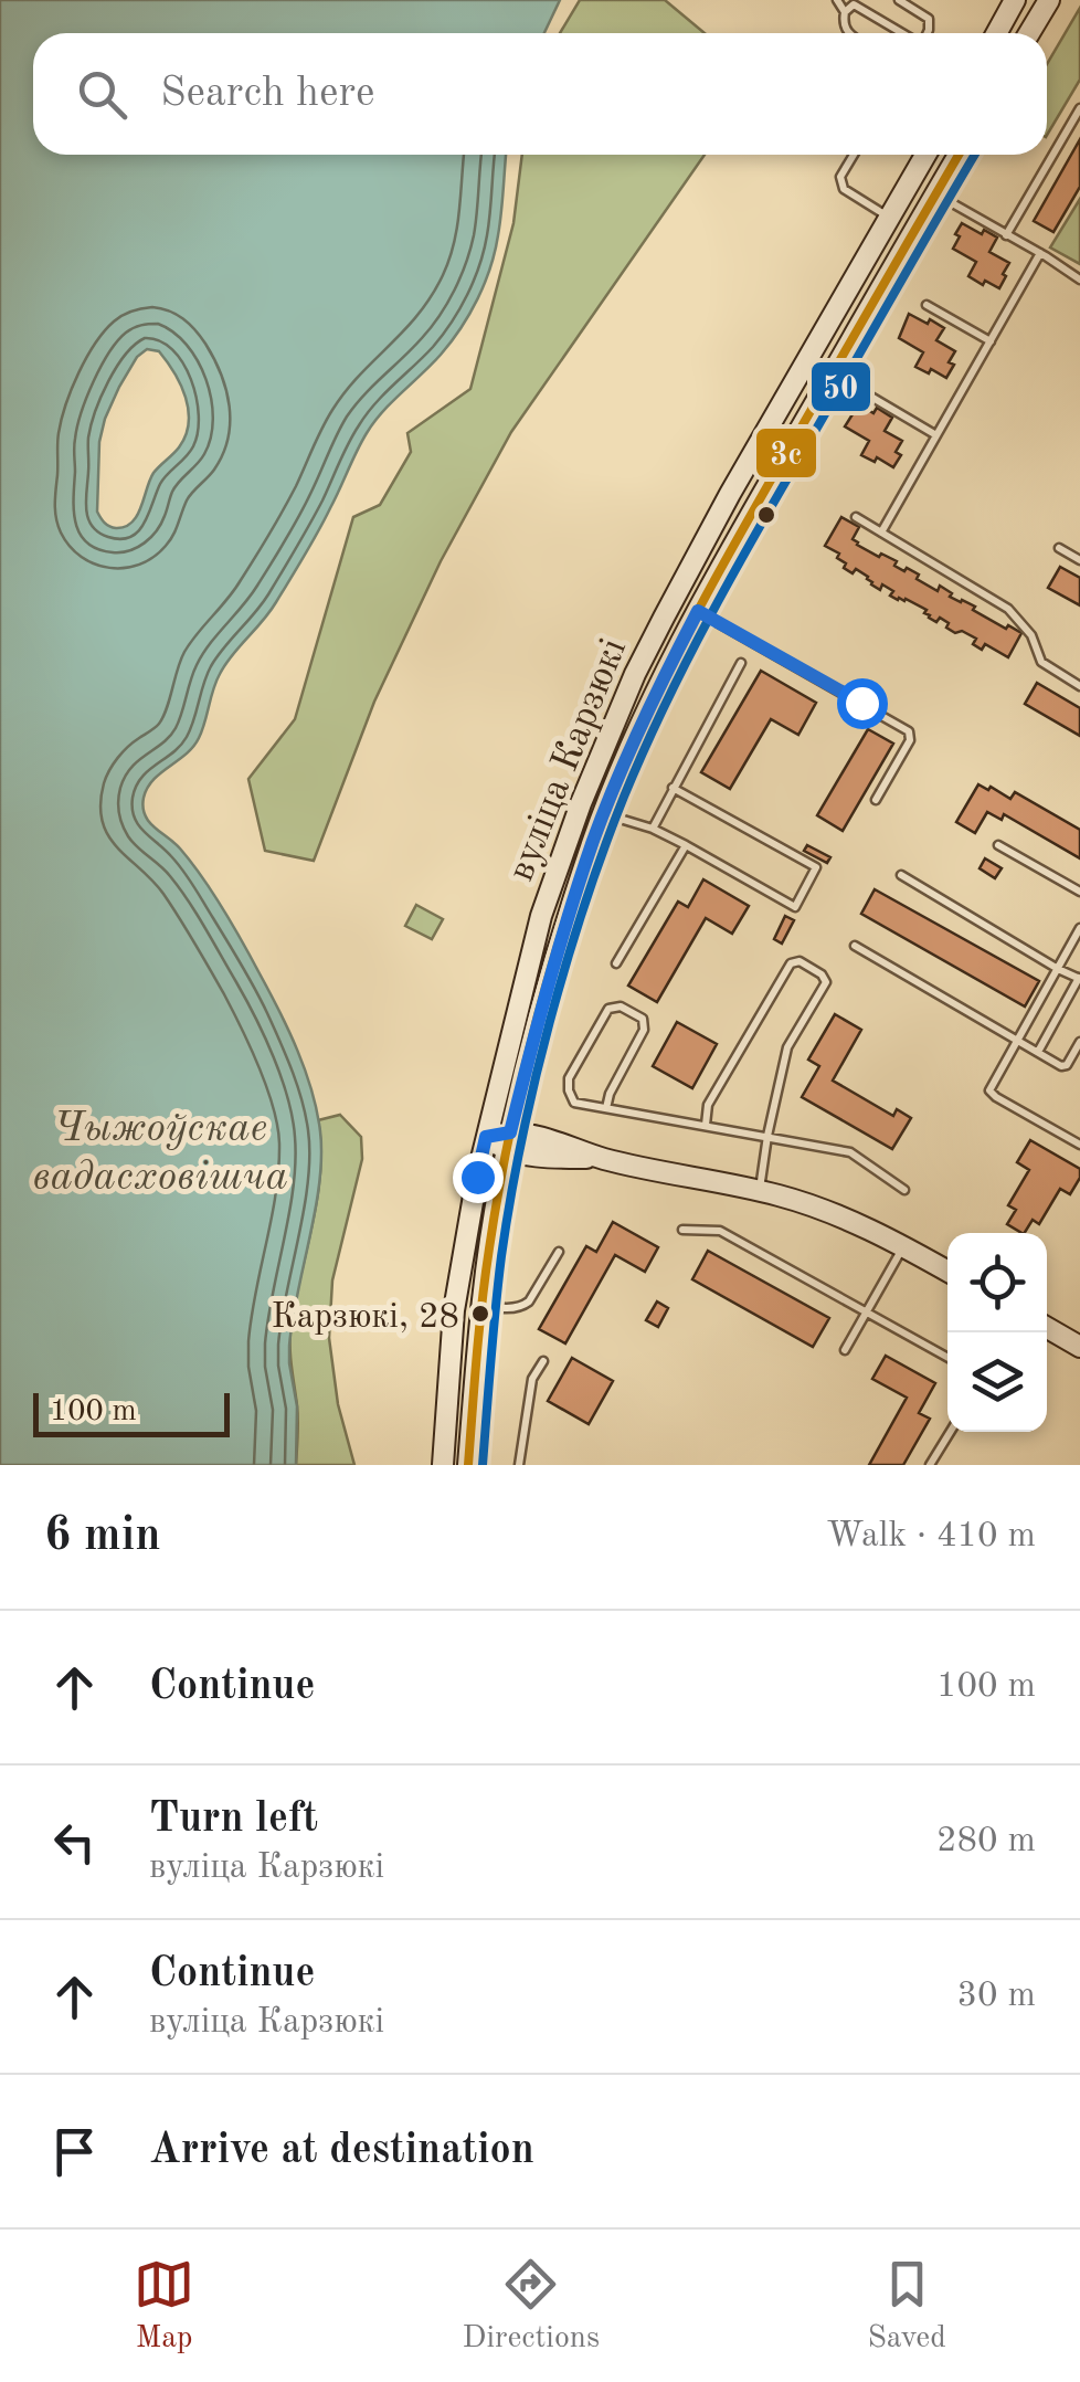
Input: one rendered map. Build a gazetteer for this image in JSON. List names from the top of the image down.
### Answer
{
  "streets": {
    "street": ["вуліца Карзюкі"]
  },
  "water": ["Чыжоўскае вадасховішча"],
  "places": ["Карзюкі, 28"],
  "lines": ["transit line 3с", "transit line 50"],
  "scale_bar": "100 m",
  "page": {
    "search": "Search here",
    "scale": "100 m",
    "heading": ["6 min", "Walk · 410 m"],
    "list": [
      ["Continue", "100 m"],
      ["Turn left", "вуліца Карзюкі", "280 m"],
      ["Continue", "вуліца Карзюкі", "30 m"],
      "Arrive at destination"
    ],
    "nav": ["Map", "Directions", "Saved"]
  }
}
